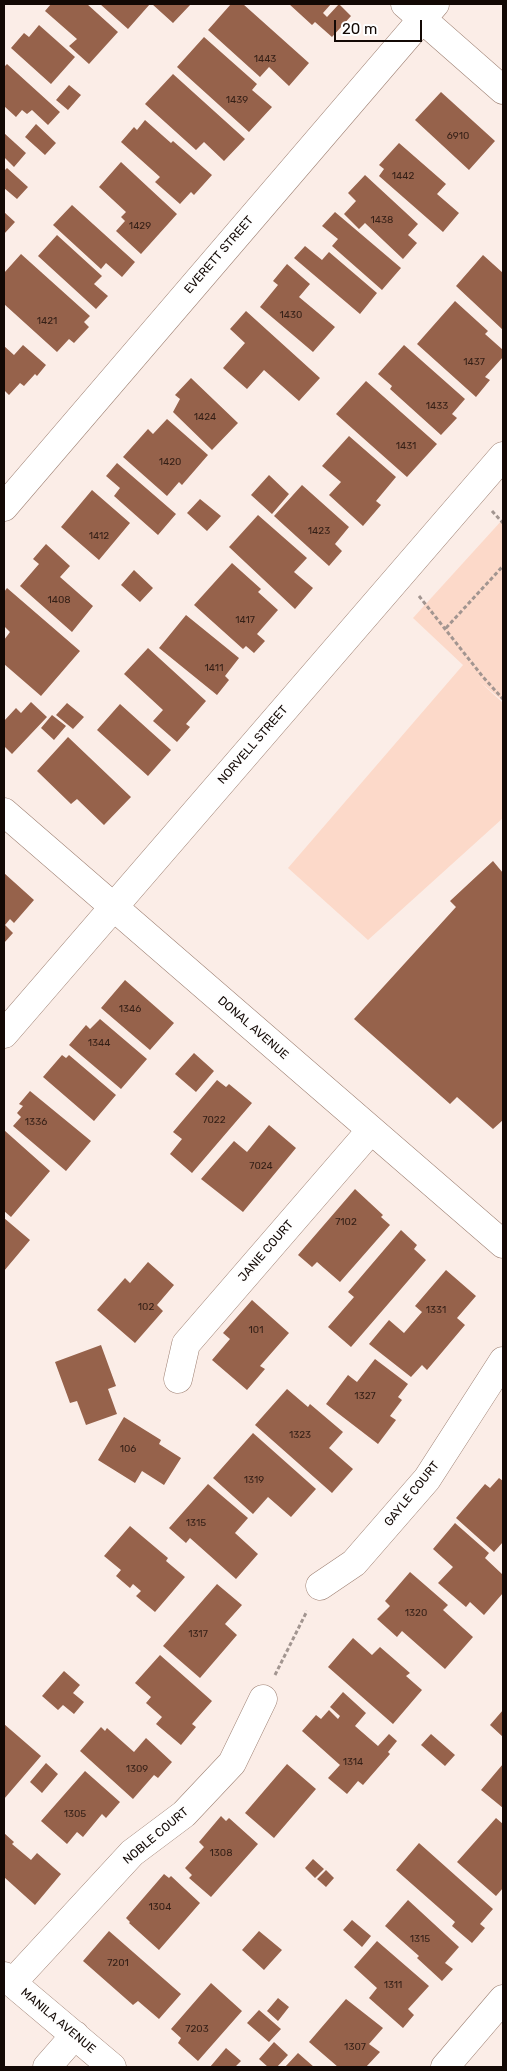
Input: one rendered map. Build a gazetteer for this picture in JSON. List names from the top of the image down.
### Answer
{
  "streets": {
    "street": [
      "EVERETT STREET",
      "NORVELL STREET",
      "DONAL AVENUE",
      "JANIE COURT",
      "GAYLE COURT",
      "NOBLE COURT",
      "MANILA AVENUE"
    ]
  },
  "crossings": [
    ["NORVELL STREET", "DONAL AVENUE"],
    ["DONAL AVENUE", "JANIE COURT"],
    ["NOBLE COURT", "MANILA AVENUE"]
  ],
  "house_numbers": [
    "1443",
    "1439",
    "6910",
    "1442",
    "1438",
    "1429",
    "1430",
    "1421",
    "1437",
    "1433",
    "1424",
    "1431",
    "1420",
    "1423",
    "1412",
    "1408",
    "1417",
    "1411",
    "1346",
    "1344",
    "7022",
    "1336",
    "7024",
    "7102",
    "102",
    "1331",
    "101",
    "1327",
    "1323",
    "106",
    "1319",
    "1315",
    "1320",
    "1317",
    "1314",
    "1309",
    "1305",
    "1308",
    "1304",
    "1315",
    "7201",
    "1311",
    "7203",
    "1307"
  ],
  "scale_bar": "20 m"
}
